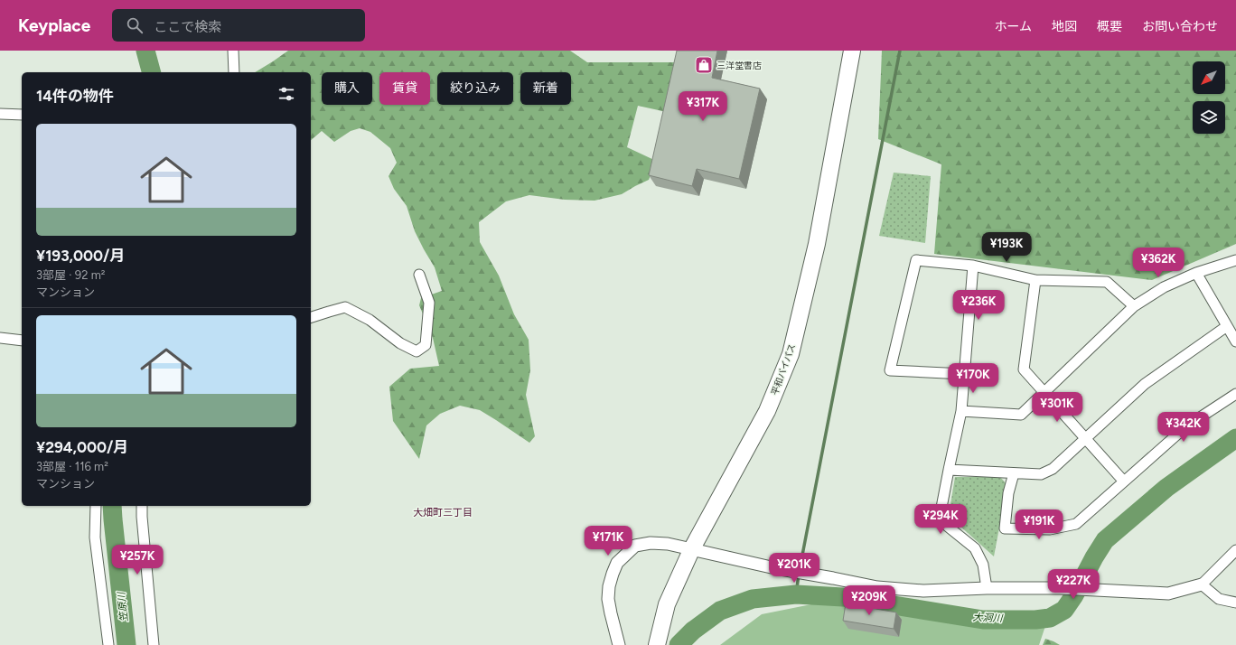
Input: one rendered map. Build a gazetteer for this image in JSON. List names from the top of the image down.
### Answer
{
  "streets": {
    "highway": ["平和バイパス"]
  },
  "districts": ["大畑町三丁目"],
  "water": ["笠原川", "大洞川"],
  "places": {
    "shop": ["三洋堂書店"]
  },
  "north": "bottom left",
  "page": {
    "header": "Keyplace",
    "search": "ここで検索",
    "nav": [
      "ホーム",
      "地図",
      "概要",
      "お問い合わせ"
    ],
    "chip": [
      "購入",
      "賃貸",
      "絞り込み",
      "新着"
    ],
    "heading": "14件の物件",
    "price": [
      "¥317K",
      "¥193K",
      "¥362K",
      "¥236K",
      "¥170K",
      "¥301K",
      "¥342K",
      "¥294K",
      "¥191K",
      "¥171K",
      "¥257K",
      "¥201K",
      "¥227K",
      "¥209K"
    ],
    "list": [
      {
        "name": "¥193,000/月",
        "note": "3部屋 · 92 m² · マンション"
      },
      {
        "name": "¥294,000/月",
        "note": "3部屋 · 116 m² · マンション"
      }
    ]
  }
}
